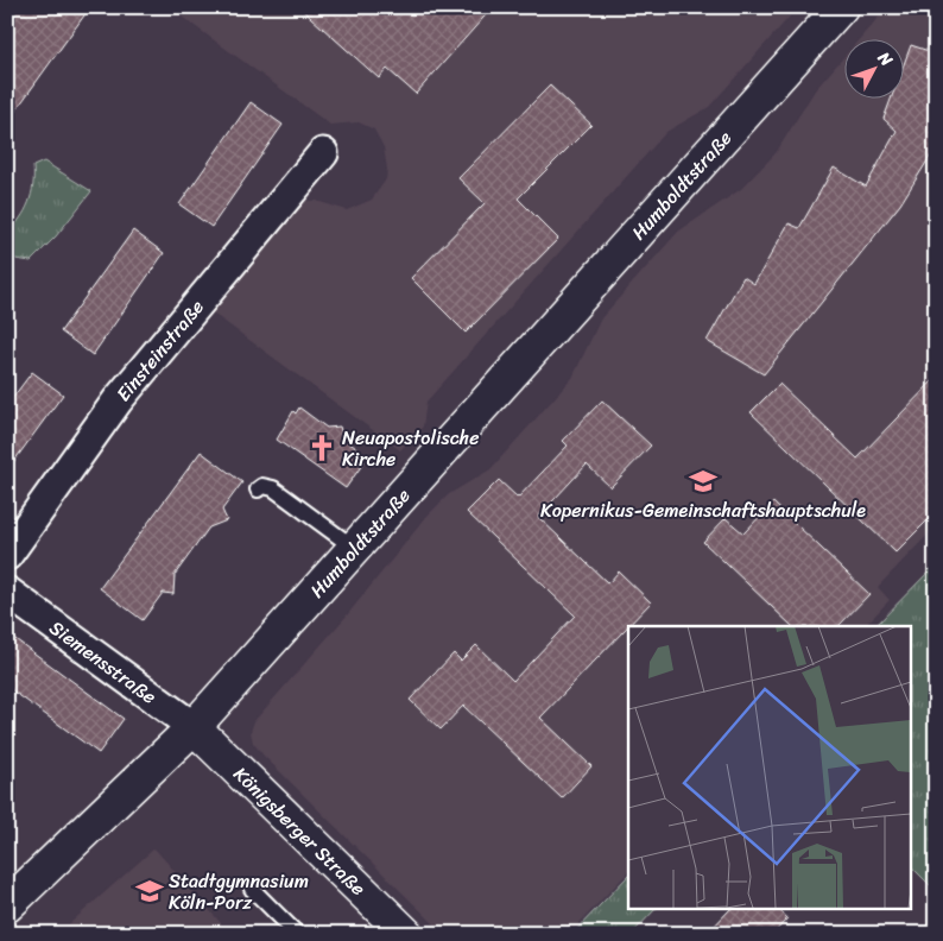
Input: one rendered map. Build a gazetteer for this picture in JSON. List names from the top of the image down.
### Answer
{
  "streets": {
    "street": [
      "Humboldtstraße",
      "Einsteinstraße",
      "Siemensstraße",
      "Königsberger Straße"
    ]
  },
  "crossings": [
    ["Humboldtstraße", "Siemensstraße"],
    ["Humboldtstraße", "Königsberger Straße"],
    ["Siemensstraße", "Königsberger Straße"]
  ],
  "places": {
    "church": ["Neuapostolische Kirche"],
    "school or university": ["Kopernikus-Gemeinschaftshauptschule", "Stadtgymnasium Köln-Porz"]
  },
  "north": "top right"
}
